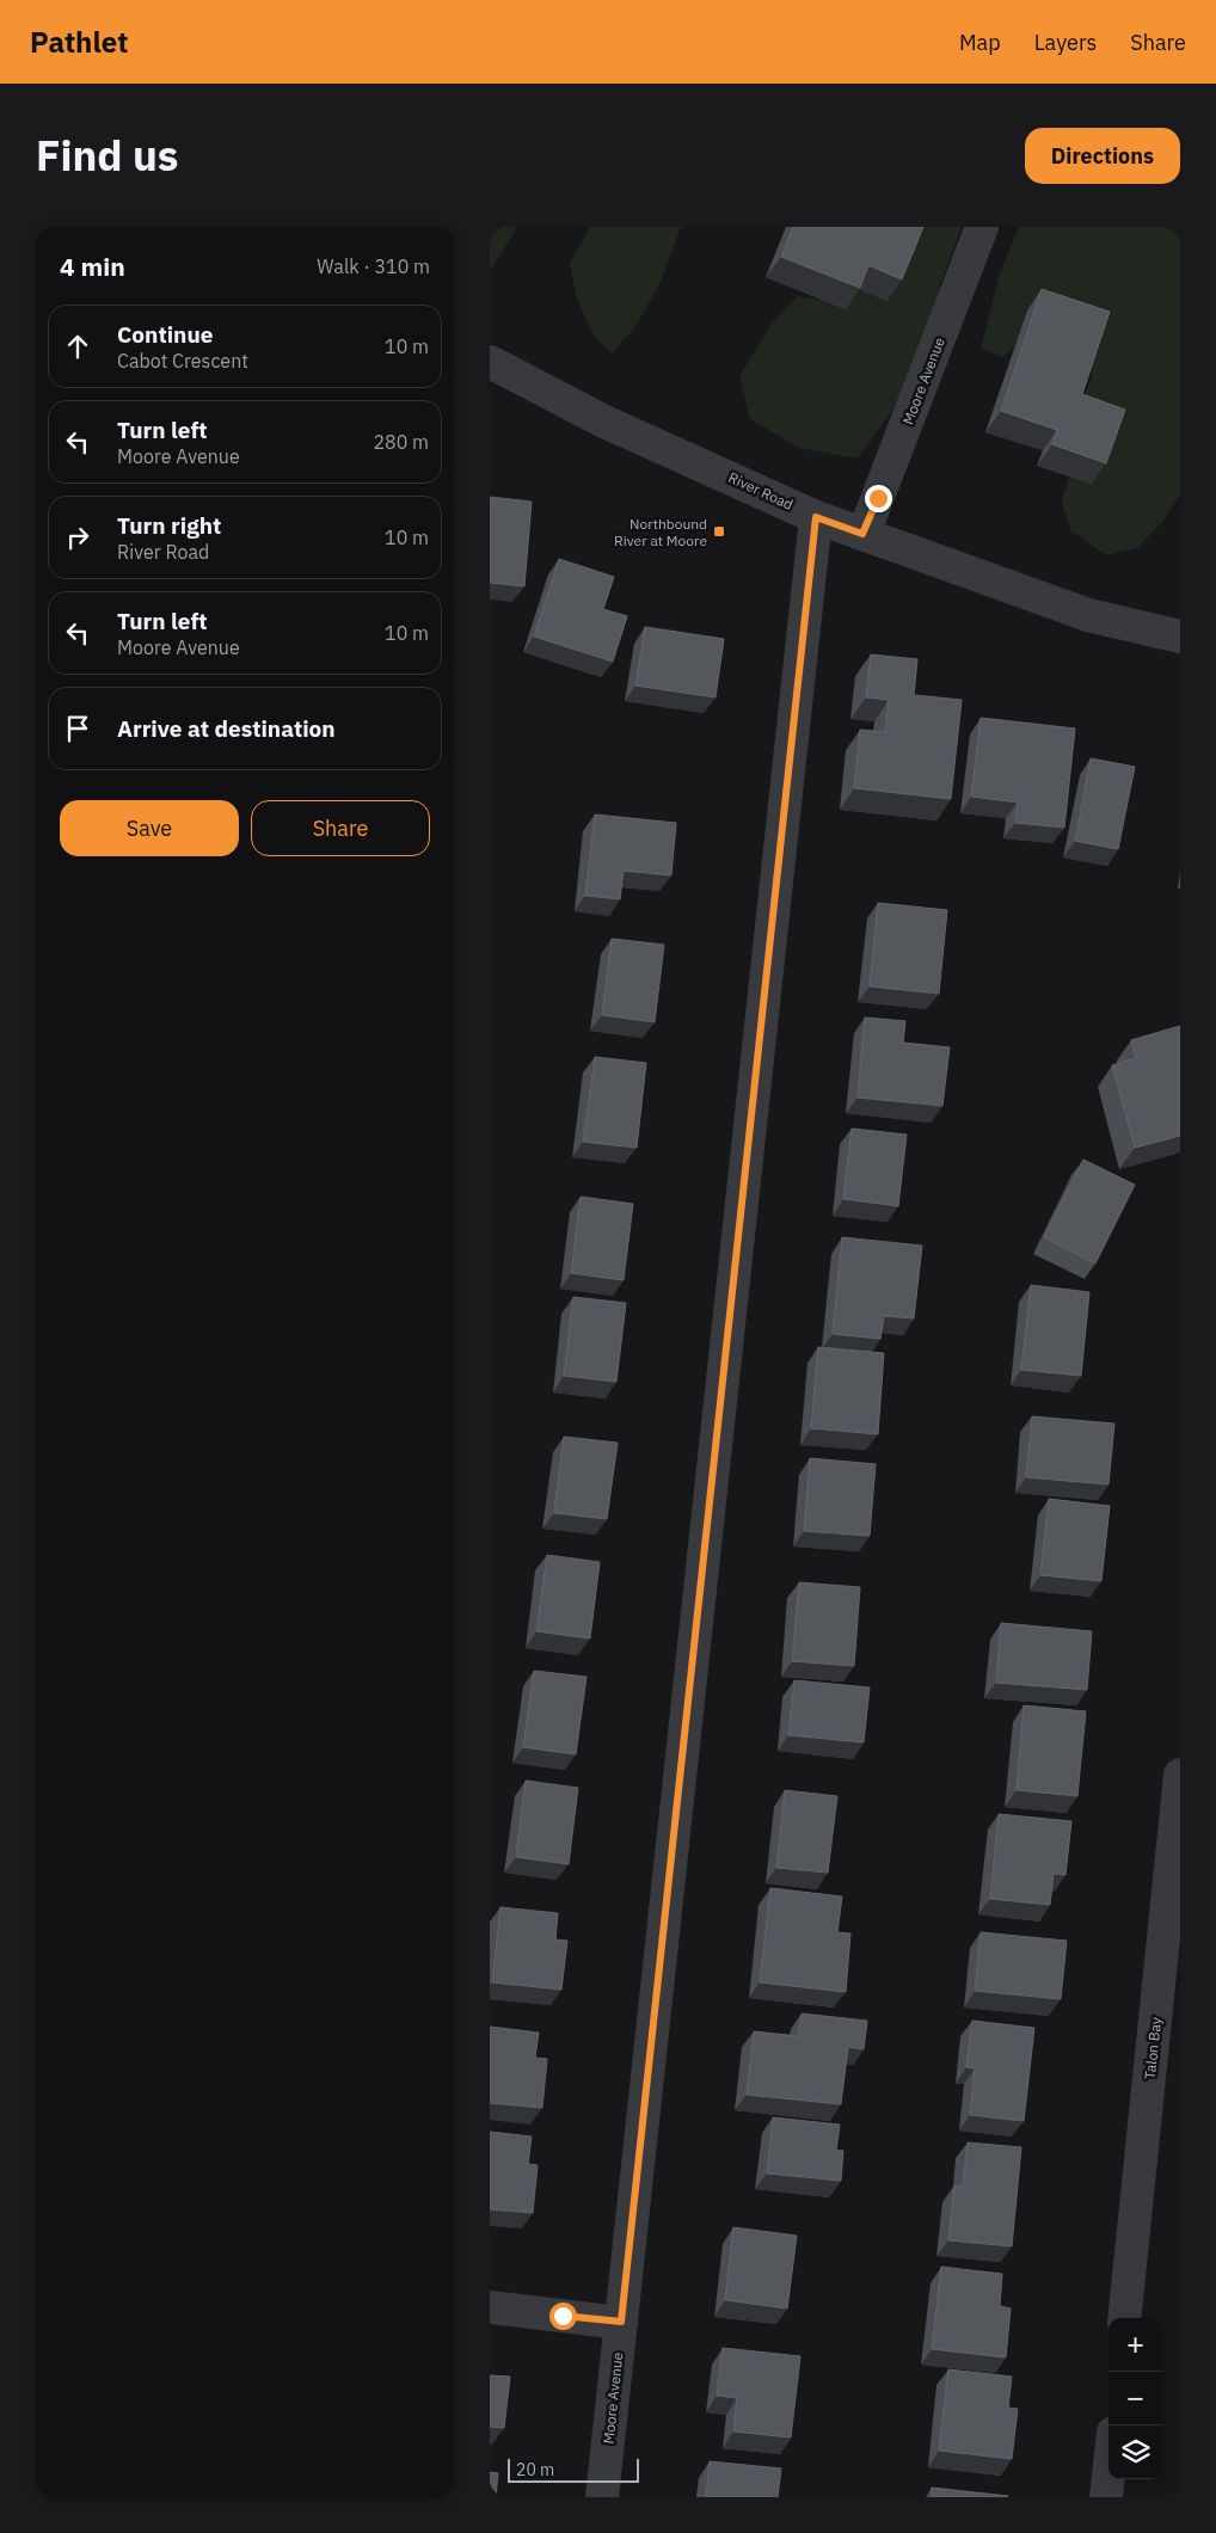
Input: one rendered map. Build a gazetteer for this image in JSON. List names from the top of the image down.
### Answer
{
  "streets": {
    "street": ["Moore Avenue", "River Road", "Talon Bay"]
  },
  "crossings": [
    ["Moore Avenue", "River Road"]
  ],
  "places": {
    "transit": ["Northbound River at Moore"]
  },
  "scale_bar": "20 m",
  "page": {
    "header": "Pathlet",
    "nav": ["Map", "Layers", "Share"],
    "title": "Find us",
    "buttons": [
      "Directions",
      ["Save", "Share"]
    ],
    "heading": ["4 min", "Walk · 310 m"],
    "list": [
      ["Continue", "Cabot Crescent", "10 m"],
      ["Turn left", "Moore Avenue", "280 m"],
      ["Turn right", "River Road", "10 m"],
      ["Turn left", "Moore Avenue", "10 m"],
      "Arrive at destination"
    ],
    "map_buttons": ["+", "−"],
    "scale": "20 m"
  }
}
